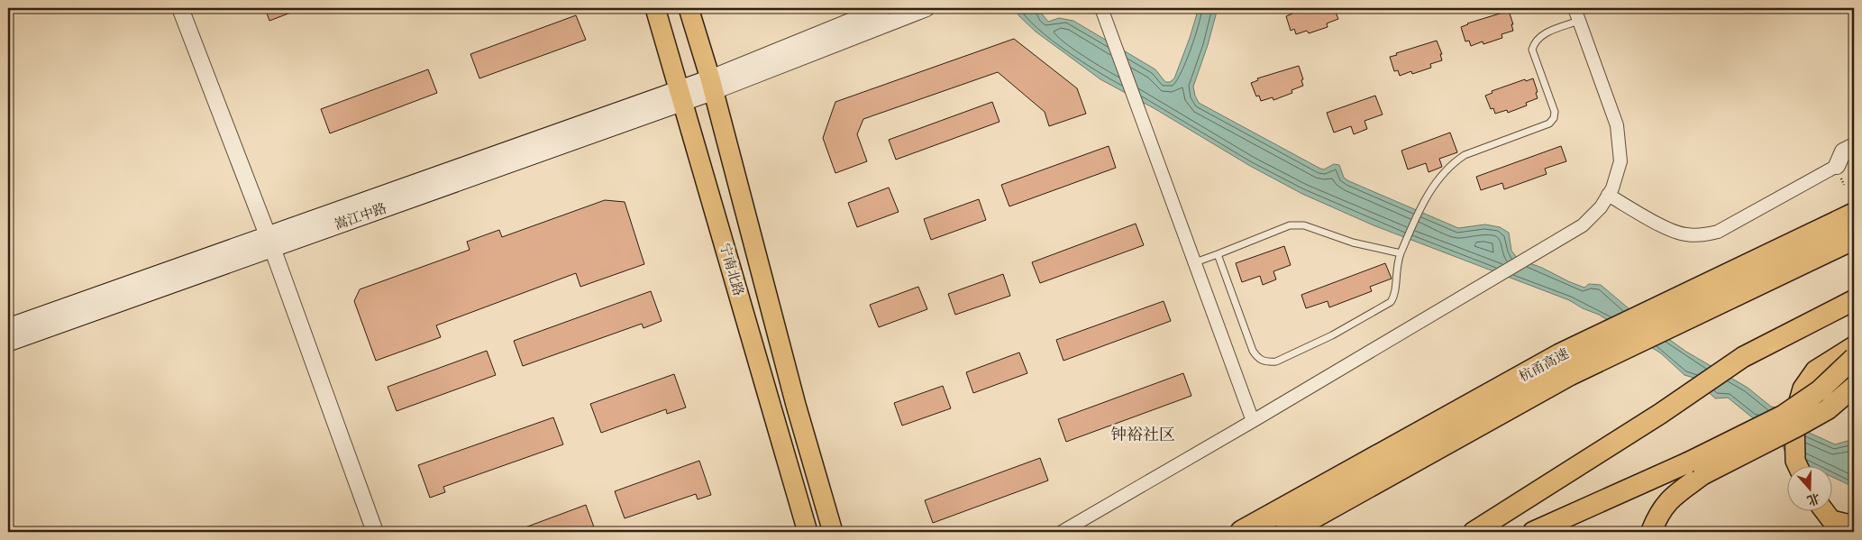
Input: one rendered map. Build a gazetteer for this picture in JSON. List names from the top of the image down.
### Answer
{
  "streets": {
    "highway": ["杭甬高速"],
    "main road": ["嵩江中路", "宁南北路"]
  },
  "crossings": [
    ["嵩江中路", "宁南北路"]
  ],
  "districts": ["钟裕社区"],
  "north": "bottom"
}
